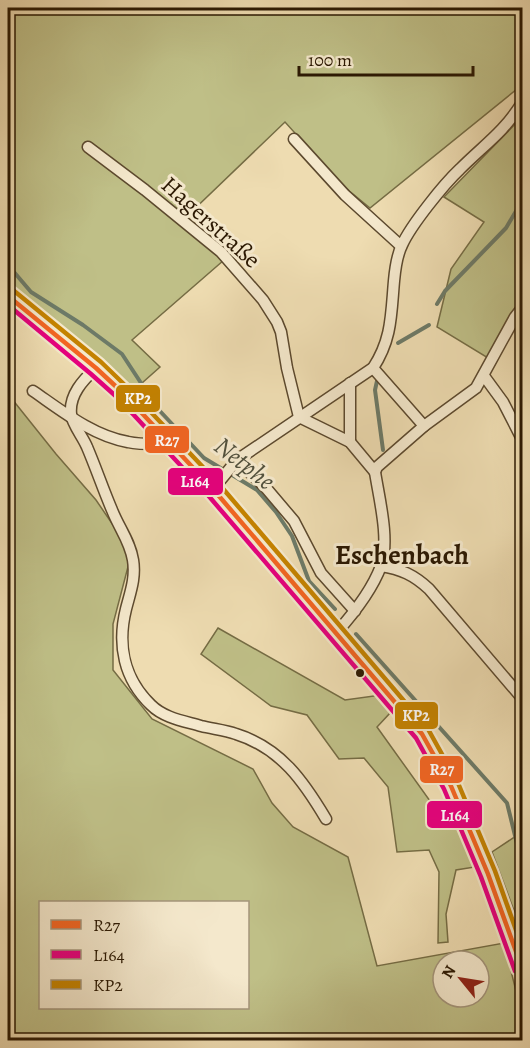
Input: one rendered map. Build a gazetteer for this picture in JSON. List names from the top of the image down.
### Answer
{
  "streets": {
    "street": ["Hagerstraße"]
  },
  "districts": ["Eschenbach"],
  "water": ["Netphe"],
  "lines": ["transit line KP2", "transit line R27", "transit line L164"],
  "legend": ["R27", "L164", "KP2"],
  "scale_bar": "100 m",
  "north": "top left"
}
